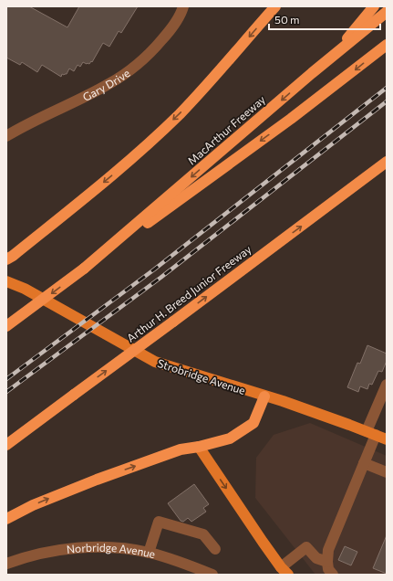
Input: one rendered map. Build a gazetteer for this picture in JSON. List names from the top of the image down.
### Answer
{
  "streets": {
    "highway": ["MacArthur Freeway", "Arthur H. Breed Junior Freeway"],
    "main road": ["Strobridge Avenue"],
    "street": ["Gary Drive", "Norbridge Avenue"]
  },
  "scale_bar": "50 m"
}
